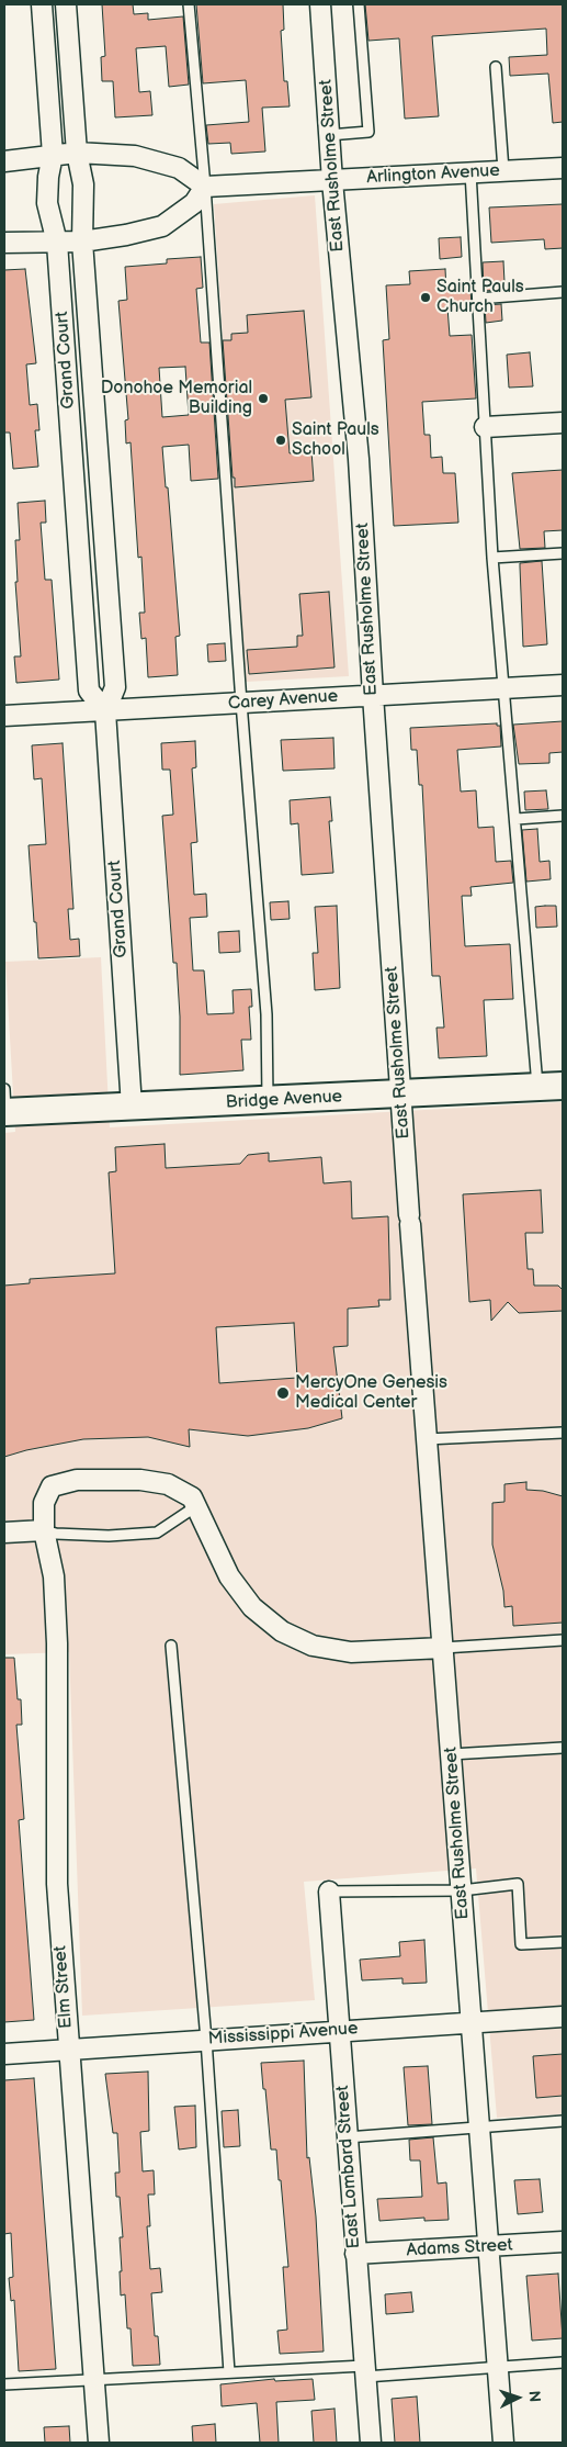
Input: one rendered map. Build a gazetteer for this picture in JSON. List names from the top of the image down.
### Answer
{
  "streets": {
    "street": [
      "East Rusholme Street",
      "Arlington Avenue",
      "Grand Court",
      "Carey Avenue",
      "Bridge Avenue",
      "Elm Street",
      "Mississippi Avenue",
      "East Lombard Street",
      "Adams Street"
    ]
  },
  "crossings": [
    ["East Rusholme Street", "Arlington Avenue"],
    ["East Rusholme Street", "Carey Avenue"],
    ["East Rusholme Street", "Bridge Avenue"],
    ["East Rusholme Street", "Mississippi Avenue"],
    ["East Rusholme Street", "Adams Street"],
    ["Grand Court", "Carey Avenue"],
    ["Grand Court", "Bridge Avenue"],
    ["Elm Street", "Mississippi Avenue"],
    ["Mississippi Avenue", "East Lombard Street"],
    ["East Lombard Street", "Adams Street"]
  ],
  "places": [
    "Saint Pauls Church",
    "Donohoe Memorial Building",
    "Saint Pauls School",
    "MercyOne Genesis Medical Center"
  ],
  "north": "right"
}
